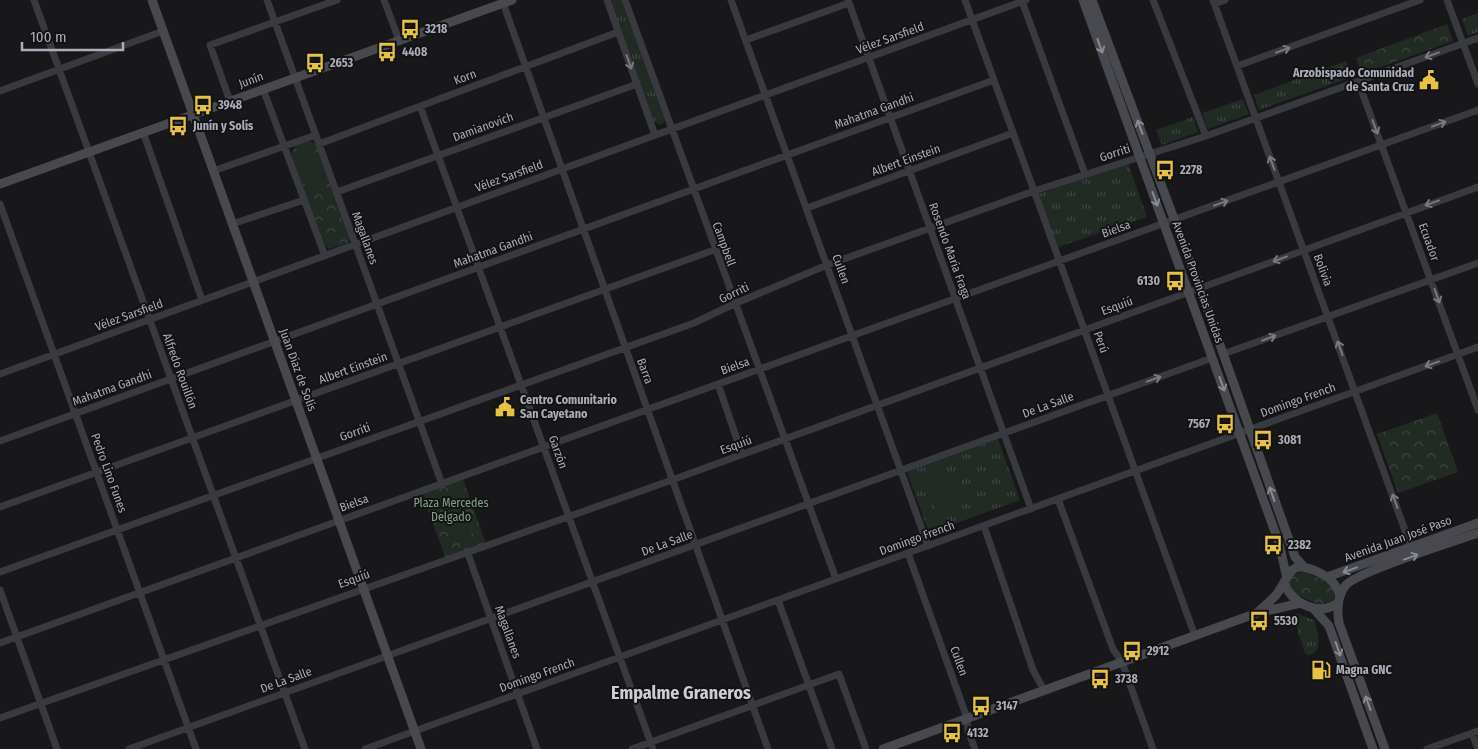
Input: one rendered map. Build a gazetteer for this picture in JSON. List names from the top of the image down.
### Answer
{
  "streets": {
    "main road": [
      "Junín",
      "Avenida Provincias Unidas",
      "Juan Díaz de Solís",
      "Avenida Juan José Paso"
    ],
    "street": [
      "Vélez Sarsfield",
      "Korn",
      "Mahatma Gandhi",
      "Damianovich",
      "Gorriti",
      "Albert Einstein",
      "Bielsa",
      "Magallanes",
      "Ecuador",
      "Campbell",
      "Rosendo María Fraga",
      "Cullen",
      "Bolivia",
      "Esquiú",
      "Perú",
      "Alfredo Rouillón",
      "Barra",
      "Domingo French",
      "De La Salle",
      "Garzón",
      "Pedro Lino Funes"
    ]
  },
  "crossings": [
    ["Vélez Sarsfield", "Magallanes"],
    ["Vélez Sarsfield", "Campbell"],
    ["Vélez Sarsfield", "Rosendo María Fraga"],
    ["Vélez Sarsfield", "Cullen"],
    ["Vélez Sarsfield", "Perú"],
    ["Vélez Sarsfield", "Juan Díaz de Solís"],
    ["Vélez Sarsfield", "Alfredo Rouillón"],
    ["Vélez Sarsfield", "Barra"],
    ["Vélez Sarsfield", "Garzón"],
    ["Vélez Sarsfield", "Pedro Lino Funes"],
    ["Korn", "Magallanes"],
    ["Korn", "Barra"],
    ["Korn", "Garzón"],
    ["Junín", "Magallanes"],
    ["Junín", "Juan Díaz de Solís"],
    ["Junín", "Alfredo Rouillón"],
    ["Junín", "Barra"],
    ["Mahatma Gandhi", "Magallanes"],
    ["Mahatma Gandhi", "Campbell"],
    ["Mahatma Gandhi", "Rosendo María Fraga"],
    ["Mahatma Gandhi", "Cullen"],
    ["Mahatma Gandhi", "Perú"],
    ["Mahatma Gandhi", "Juan Díaz de Solís"],
    ["Mahatma Gandhi", "Alfredo Rouillón"],
    ["Mahatma Gandhi", "Barra"],
    ["Mahatma Gandhi", "Garzón"],
    ["Mahatma Gandhi", "Pedro Lino Funes"],
    ["Damianovich", "Magallanes"],
    ["Damianovich", "Barra"],
    ["Damianovich", "Garzón"],
    ["Gorriti", "Magallanes"],
    ["Gorriti", "Ecuador"],
    ["Gorriti", "Campbell"],
    ["Gorriti", "Rosendo María Fraga"],
    ["Gorriti", "Cullen"],
    ["Gorriti", "Bolivia"],
    ["Gorriti", "Avenida Provincias Unidas"],
    ["Gorriti", "Perú"],
    ["Gorriti", "Juan Díaz de Solís"],
    ["Gorriti", "Alfredo Rouillón"],
    ["Gorriti", "Barra"],
    ["Gorriti", "Garzón"],
    ["Gorriti", "Pedro Lino Funes"],
    ["Albert Einstein", "Magallanes"],
    ["Albert Einstein", "Campbell"],
    ["Albert Einstein", "Rosendo María Fraga"],
    ["Albert Einstein", "Cullen"],
    ["Albert Einstein", "Perú"],
    ["Albert Einstein", "Juan Díaz de Solís"],
    ["Albert Einstein", "Alfredo Rouillón"],
    ["Albert Einstein", "Barra"],
    ["Albert Einstein", "Garzón"],
    ["Albert Einstein", "Pedro Lino Funes"],
    ["Bielsa", "Magallanes"],
    ["Bielsa", "Ecuador"],
    ["Bielsa", "Campbell"],
    ["Bielsa", "Rosendo María Fraga"],
    ["Bielsa", "Cullen"],
    ["Bielsa", "Bolivia"],
    ["Bielsa", "Avenida Provincias Unidas"],
    ["Bielsa", "Perú"],
    ["Bielsa", "Juan Díaz de Solís"],
    ["Bielsa", "Alfredo Rouillón"],
    ["Bielsa", "Barra"],
    ["Bielsa", "Garzón"],
    ["Bielsa", "Pedro Lino Funes"],
    ["Magallanes", "Esquiú"],
    ["Magallanes", "Domingo French"],
    ["Magallanes", "De La Salle"],
    ["Ecuador", "Esquiú"],
    ["Ecuador", "Domingo French"],
    ["Campbell", "Esquiú"],
    ["Campbell", "Domingo French"],
    ["Campbell", "De La Salle"],
    ["Rosendo María Fraga", "Esquiú"],
    ["Rosendo María Fraga", "Domingo French"],
    ["Rosendo María Fraga", "De La Salle"],
    ["Cullen", "Esquiú"],
    ["Cullen", "Domingo French"],
    ["Cullen", "De La Salle"],
    ["Bolivia", "Esquiú"],
    ["Bolivia", "Domingo French"],
    ["Bolivia", "Avenida Juan José Paso"],
    ["Avenida Provincias Unidas", "Esquiú"],
    ["Avenida Provincias Unidas", "Domingo French"],
    ["Avenida Provincias Unidas", "De La Salle"],
    ["Avenida Provincias Unidas", "Avenida Juan José Paso"],
    ["Esquiú", "Perú"],
    ["Esquiú", "Juan Díaz de Solís"],
    ["Esquiú", "Alfredo Rouillón"],
    ["Esquiú", "Barra"],
    ["Esquiú", "Garzón"],
    ["Esquiú", "Pedro Lino Funes"],
    ["Perú", "Domingo French"],
    ["Perú", "De La Salle"],
    ["Juan Díaz de Solís", "Domingo French"],
    ["Juan Díaz de Solís", "De La Salle"],
    ["Alfredo Rouillón", "De La Salle"],
    ["Barra", "Domingo French"],
    ["Barra", "De La Salle"],
    ["Domingo French", "Garzón"],
    ["De La Salle", "Garzón"],
    ["De La Salle", "Pedro Lino Funes"]
  ],
  "one_way": ["Ecuador", "Bolivia"],
  "districts": ["Empalme Graneros"],
  "parks": ["Plaza Mercedes Delgado"],
  "places": {
    "bus stop": [
      "3218",
      "4408",
      "2653",
      "3948",
      "Junín y Solís",
      "2278",
      "6130",
      "7567",
      "3081",
      "2382",
      "5530",
      "2912",
      "3738",
      "3147",
      "4132"
    ],
    "public building": ["Arzobispado Comunidad de Santa Cruz", "Centro Comunitario San Cayetano"],
    "fuel station": ["Magna GNC"]
  },
  "scale_bar": "100 m"
}
